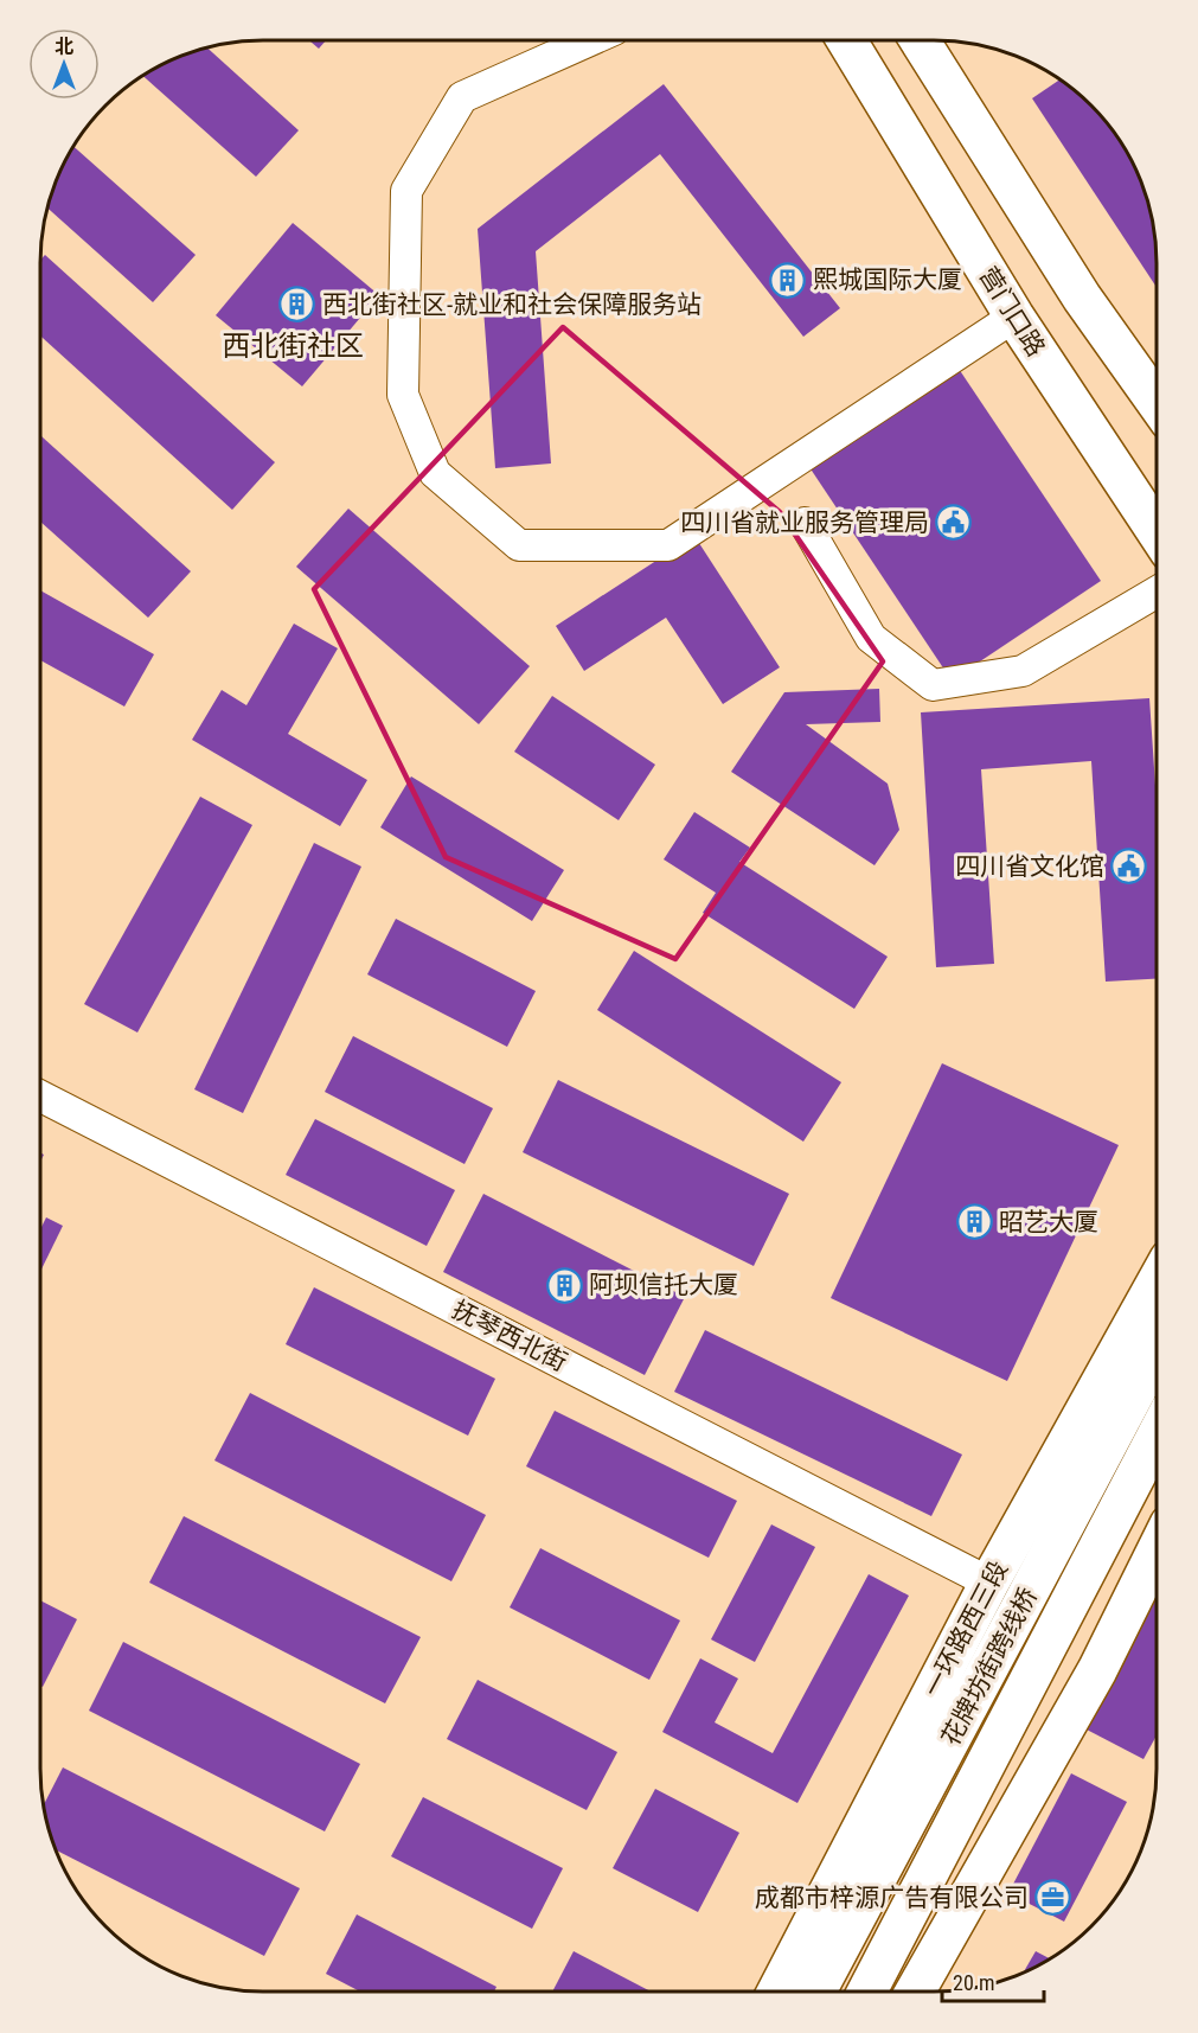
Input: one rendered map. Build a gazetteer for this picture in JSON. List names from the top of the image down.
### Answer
{
  "streets": {
    "main road": ["营门口路", "一环路西三段", "花牌坊街跨线桥"],
    "street": ["抚琴西北街"]
  },
  "crossings": [
    ["抚琴西北街", "一环路西三段"]
  ],
  "districts": ["西北街社区"],
  "places": {
    "building": [
      "熙城国际大厦",
      "西北街社区-就业和社会保障服务站",
      "昭艺大厦",
      "阿坝信托大厦"
    ],
    "public building": ["四川省就业服务管理局", "四川省文化馆"],
    "office": ["成都市梓源广告有限公司"]
  },
  "scale_bar": "20 m",
  "north": "top"
}
